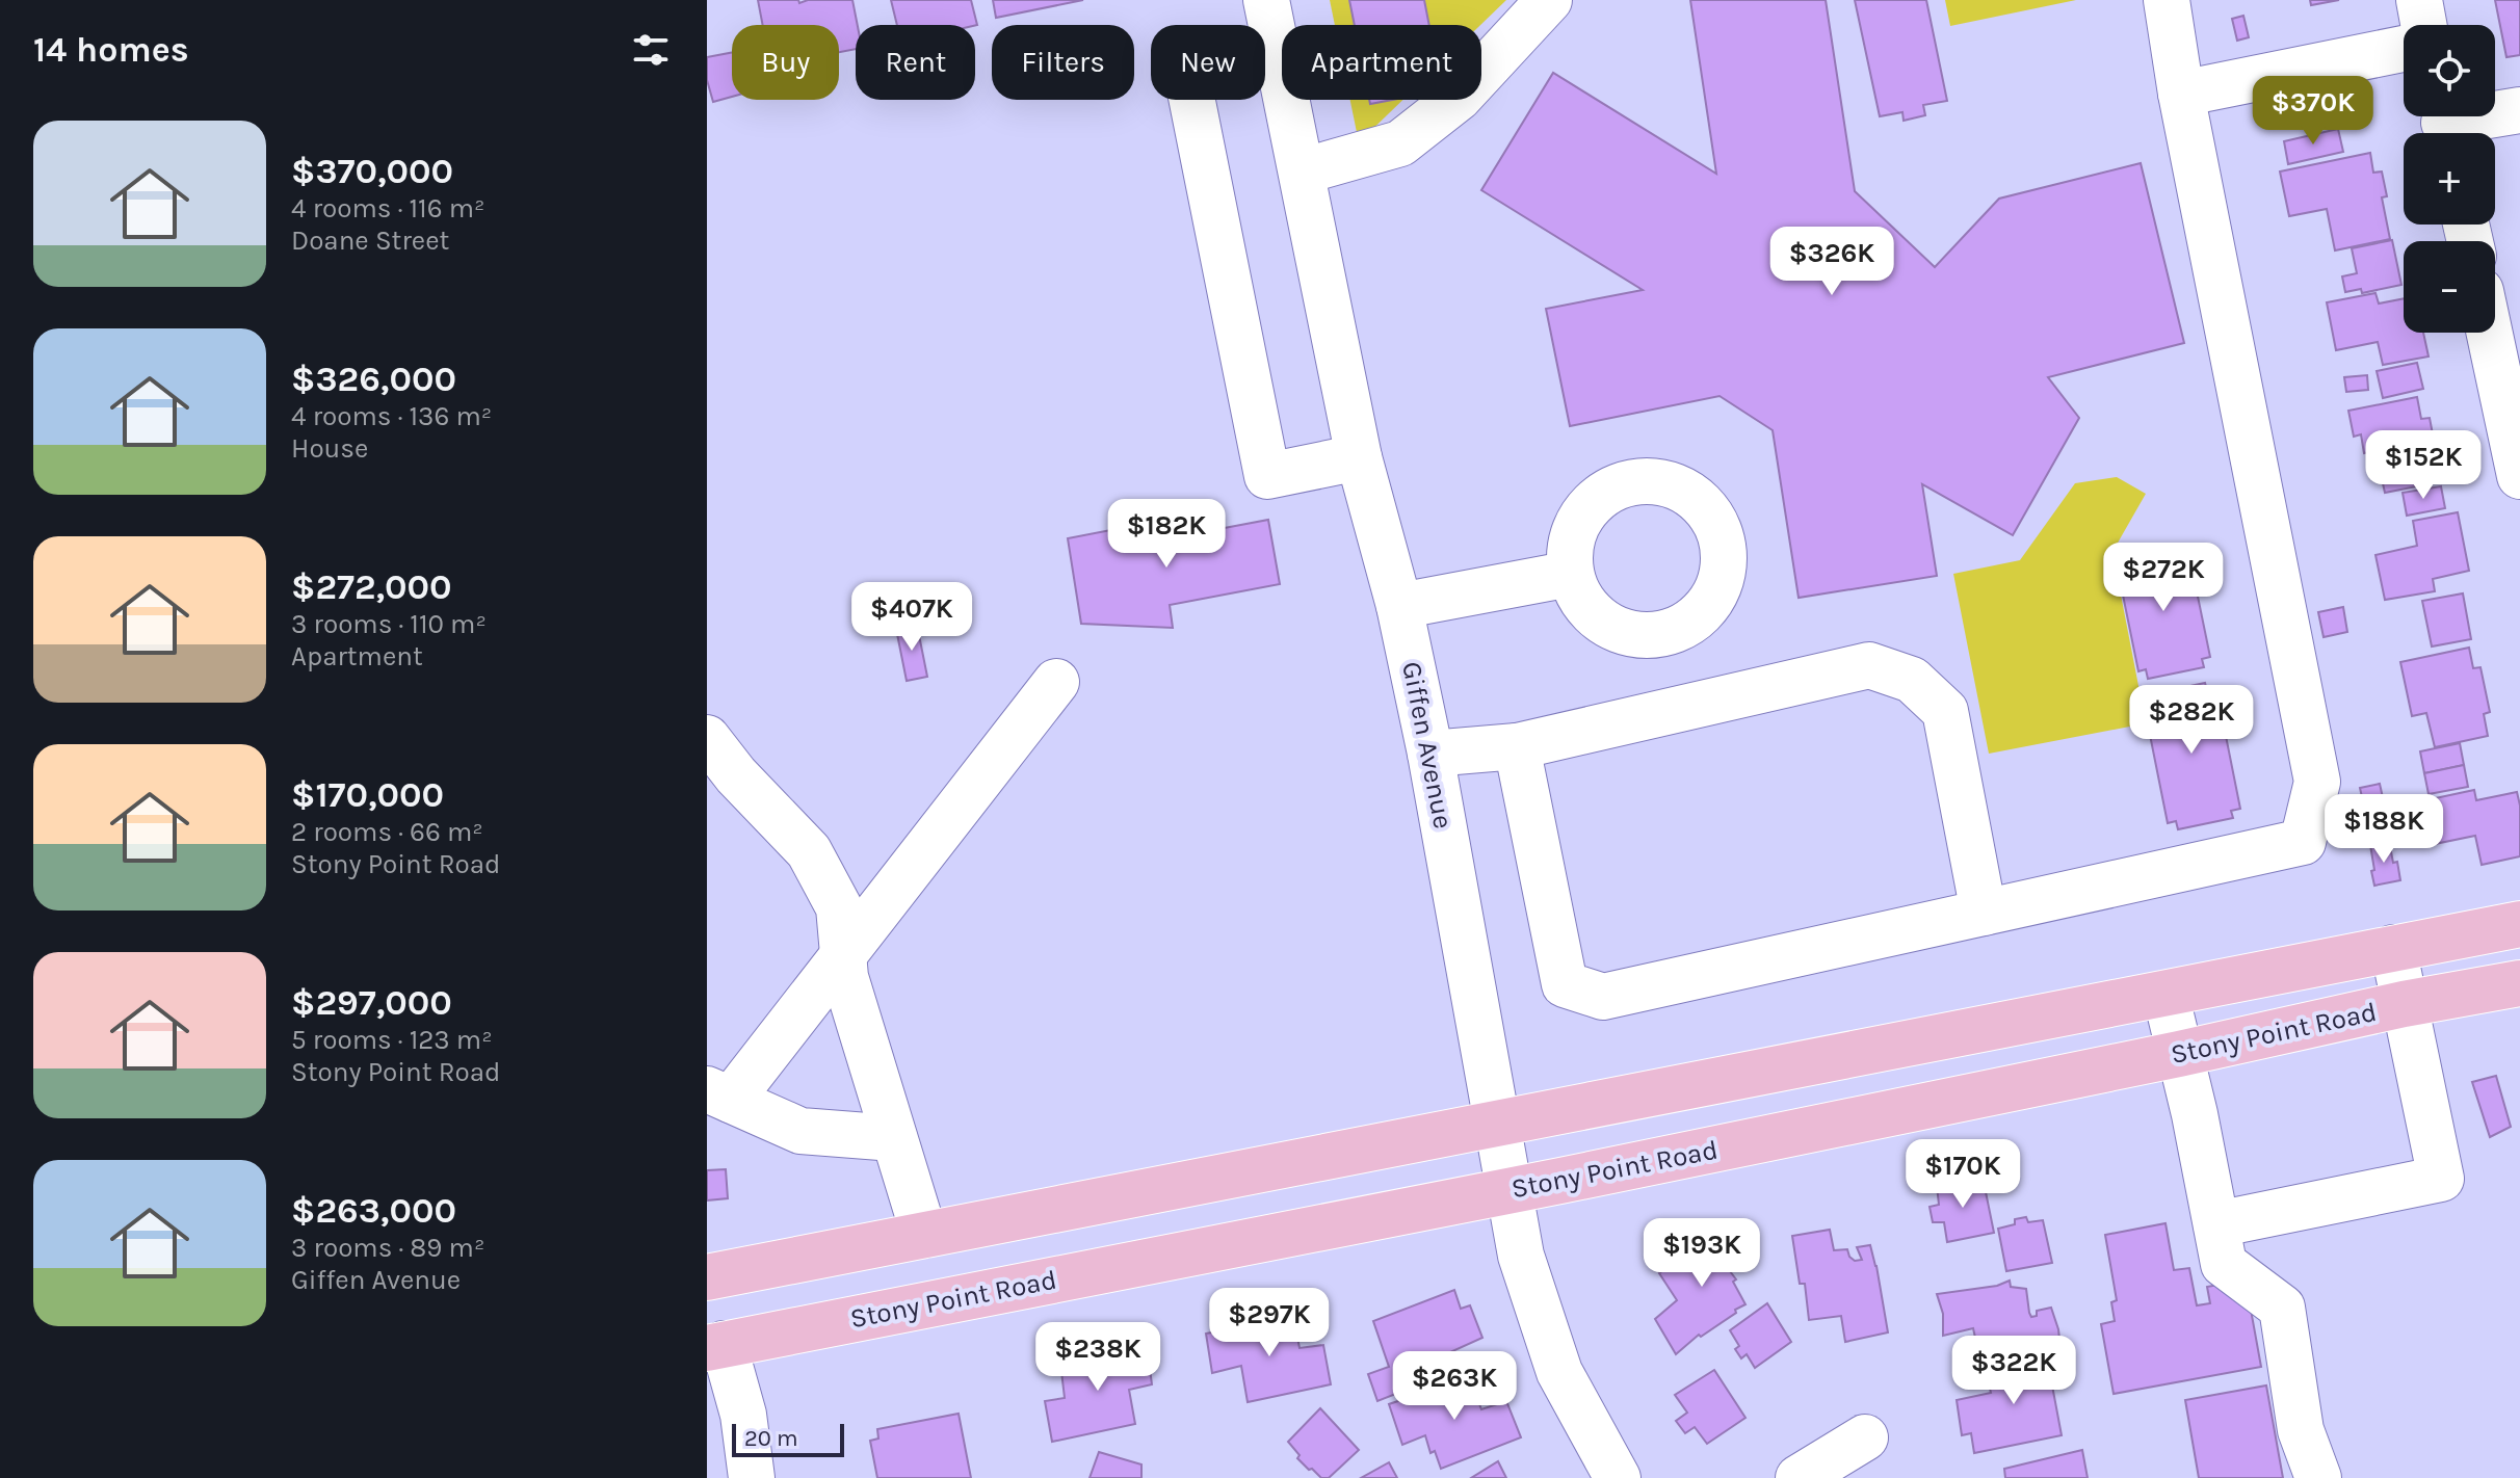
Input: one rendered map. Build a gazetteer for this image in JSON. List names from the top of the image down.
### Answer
{
  "streets": {
    "main road": ["Stony Point Road"],
    "street": ["Giffen Avenue"]
  },
  "crossings": [
    ["Giffen Avenue", "Stony Point Road"]
  ],
  "scale_bar": "20 m",
  "page": {
    "heading": "14 homes",
    "map_buttons": ["+", "−"],
    "chip": [
      "Buy",
      "Rent",
      "Filters",
      "New",
      "Apartment"
    ],
    "price": [
      "$370K",
      "$326K",
      "$152K",
      "$182K",
      "$272K",
      "$407K",
      "$282K",
      "$188K",
      "$170K",
      "$193K",
      "$297K",
      "$238K",
      "$322K",
      "$263K"
    ],
    "list": [
      {
        "name": "$370,000",
        "note": "4 rooms · 116 m² · Doane Street"
      },
      {
        "name": "$326,000",
        "note": "4 rooms · 136 m² · House"
      },
      {
        "name": "$272,000",
        "note": "3 rooms · 110 m² · Apartment"
      },
      {
        "name": "$170,000",
        "note": "2 rooms · 66 m² · Stony Point Road"
      },
      {
        "name": "$297,000",
        "note": "5 rooms · 123 m² · Stony Point Road"
      },
      {
        "name": "$263,000",
        "note": "3 rooms · 89 m² · Giffen Avenue"
      }
    ],
    "scale": "20 m"
  }
}
